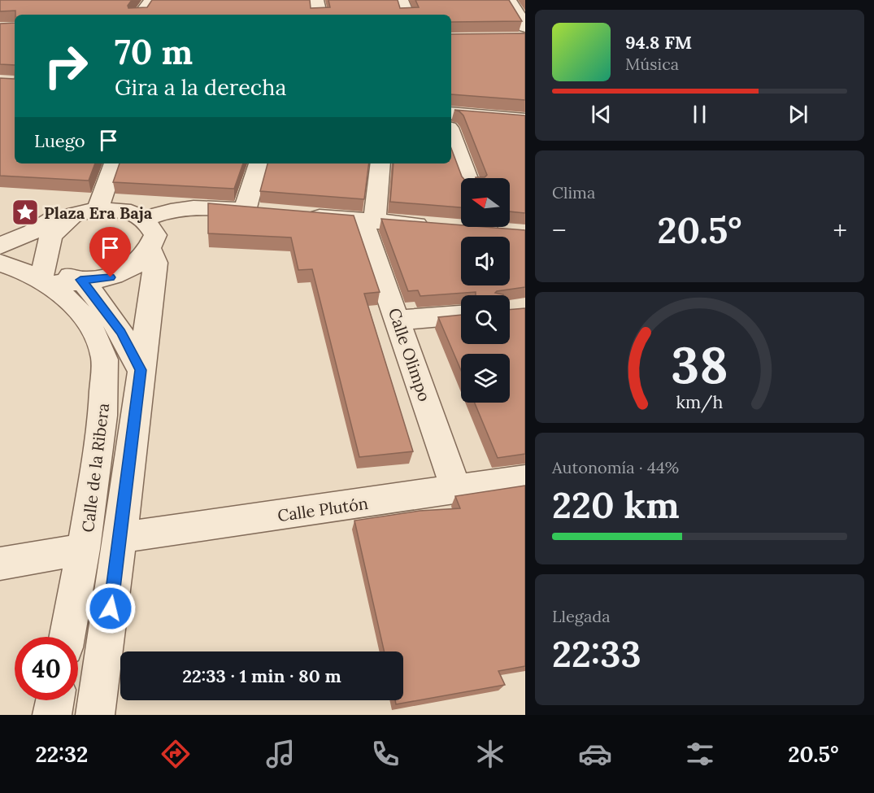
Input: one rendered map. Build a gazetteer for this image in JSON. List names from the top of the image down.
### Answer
{
  "streets": {
    "street": ["Calle Olimpo", "Calle de la Ribera", "Calle Plutón"]
  },
  "crossings": [
    ["Calle Olimpo", "Calle Plutón"]
  ],
  "places": {
    "place": ["Plaza Era Baja"]
  },
  "north": "left",
  "page": {
    "turn": ["70 m", "Gira a la derecha"],
    "song": ["94.8 FM", "Música"],
    "then": "Luego",
    "tile": [
      "Clima",
      ["Autonomía · 44%", "220 km"],
      ["Llegada", "22:33"]
    ],
    "heat": ["−", "20.5°", "+"],
    "limit": "40",
    "trip": "22:33 · 1 min · 80 m",
    "tabs": ["22:32", "20.5°"],
    "gauge": ["38", "km/h"]
  }
}
